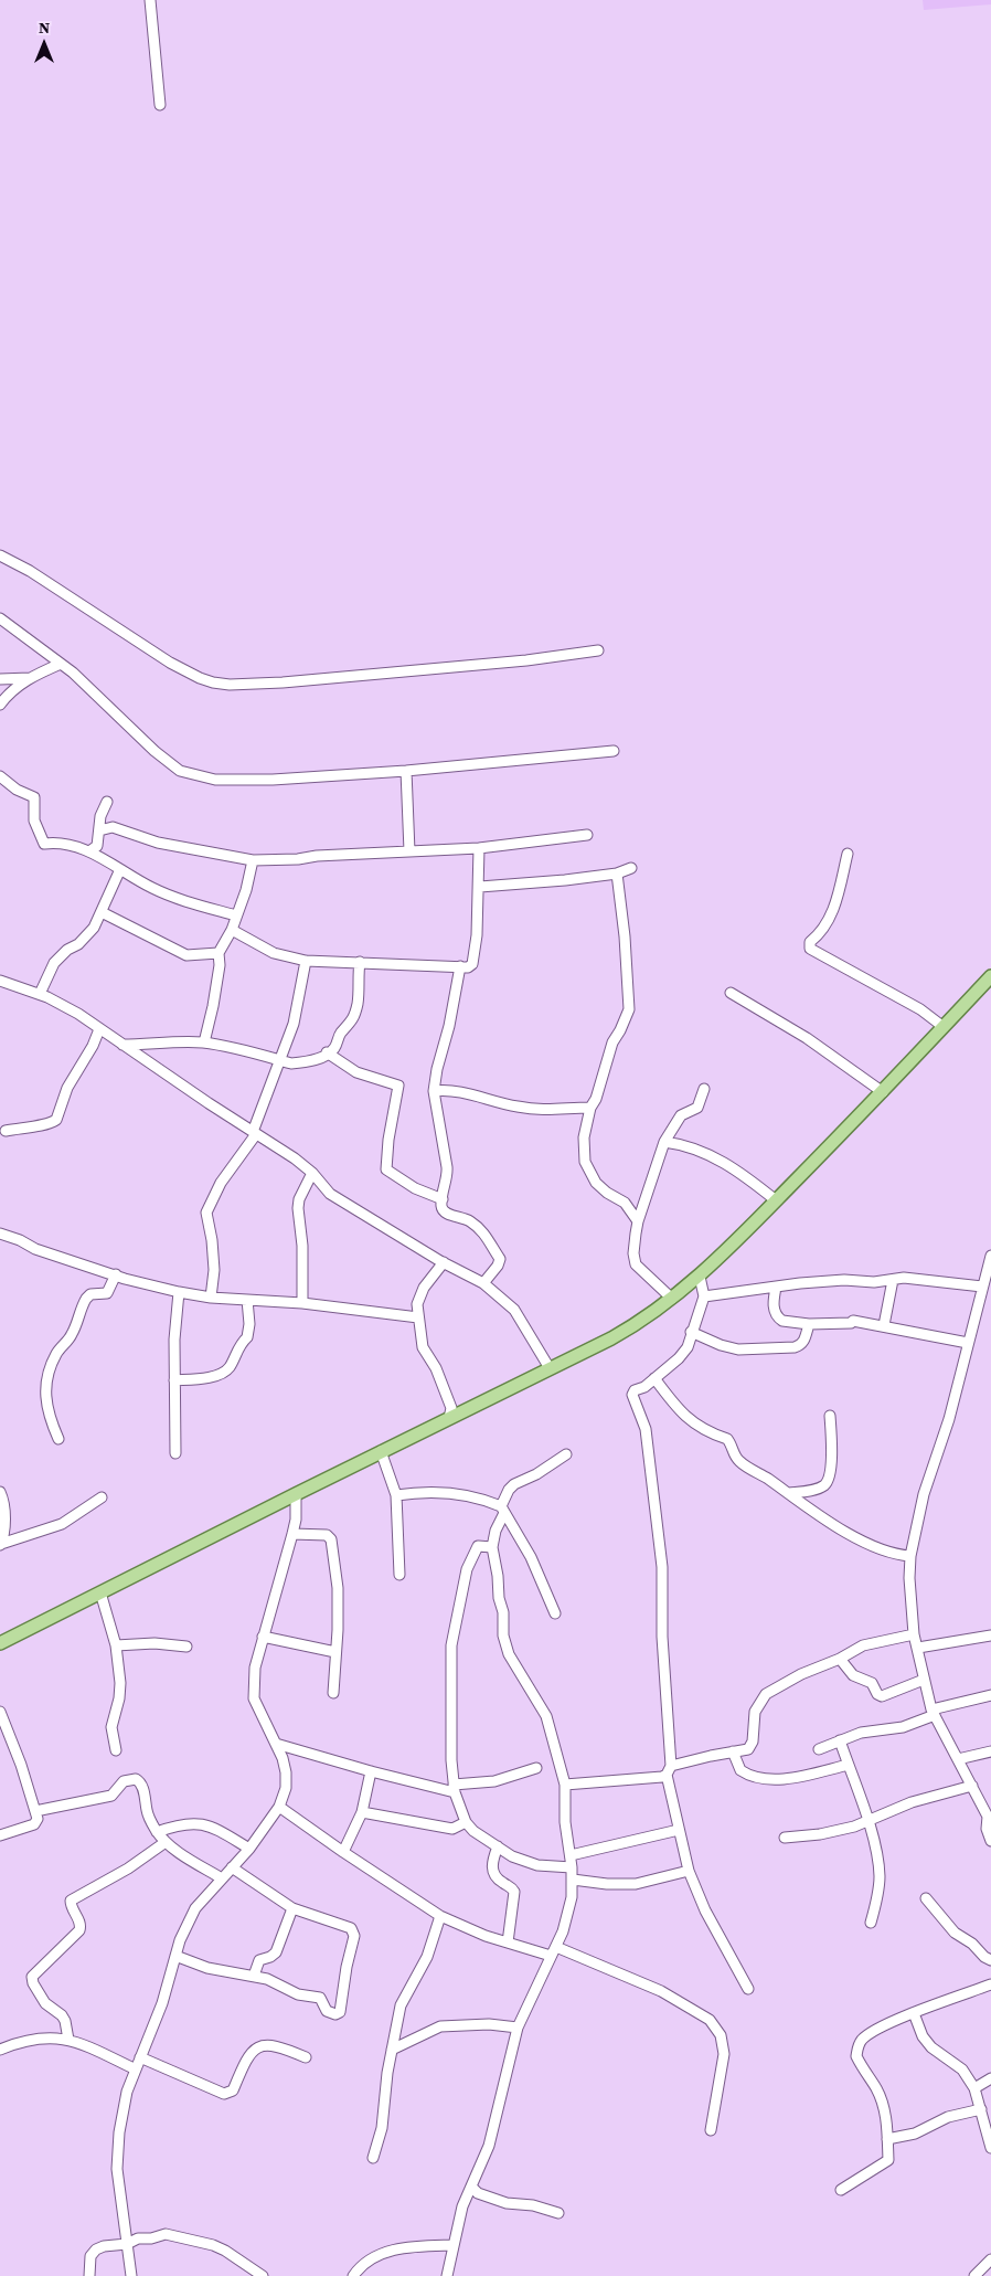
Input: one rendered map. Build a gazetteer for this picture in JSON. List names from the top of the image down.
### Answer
{
  "north": "top"
}
